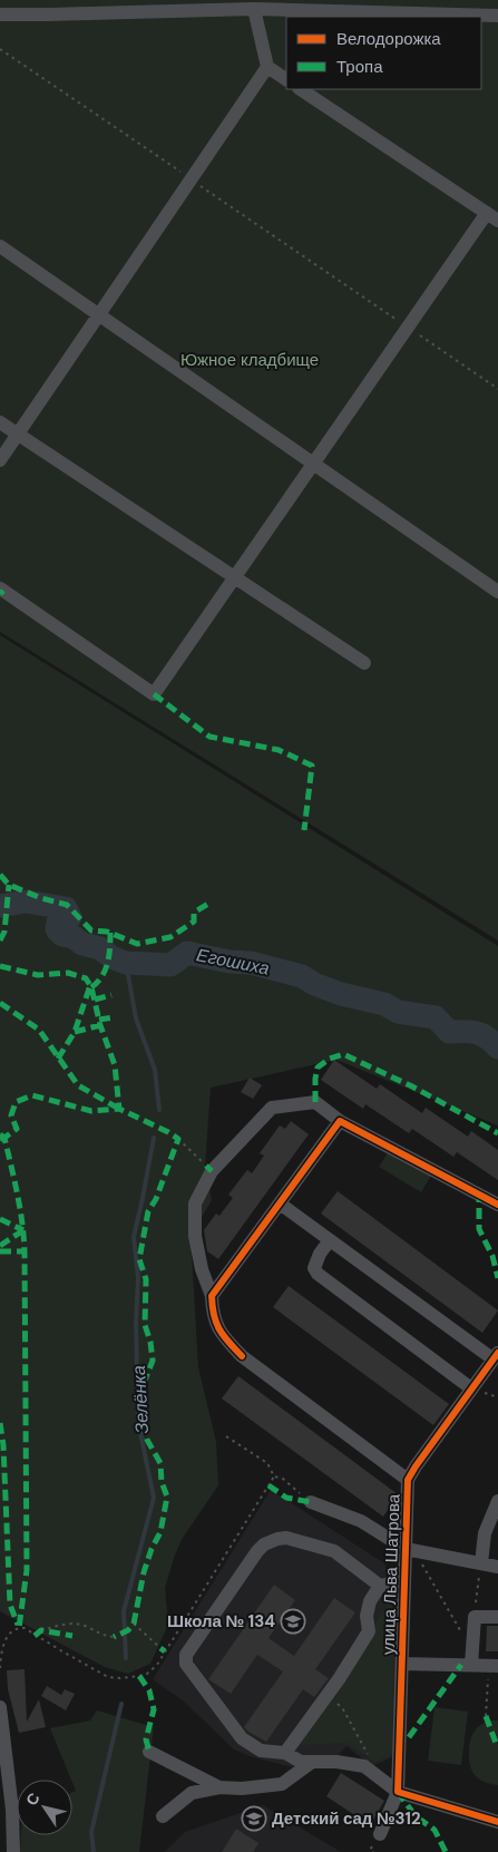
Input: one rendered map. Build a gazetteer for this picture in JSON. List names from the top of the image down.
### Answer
{
  "streets": {
    "street": ["улица Льва Шатрова"]
  },
  "water": ["Егошиха", "Зелёнка"],
  "parks": ["Южное кладбище"],
  "places": {
    "school or university": ["Школа № 134", "Детский сад №312"]
  },
  "legend": ["Велодорожка", "Тропа"],
  "north": "top left"
}
